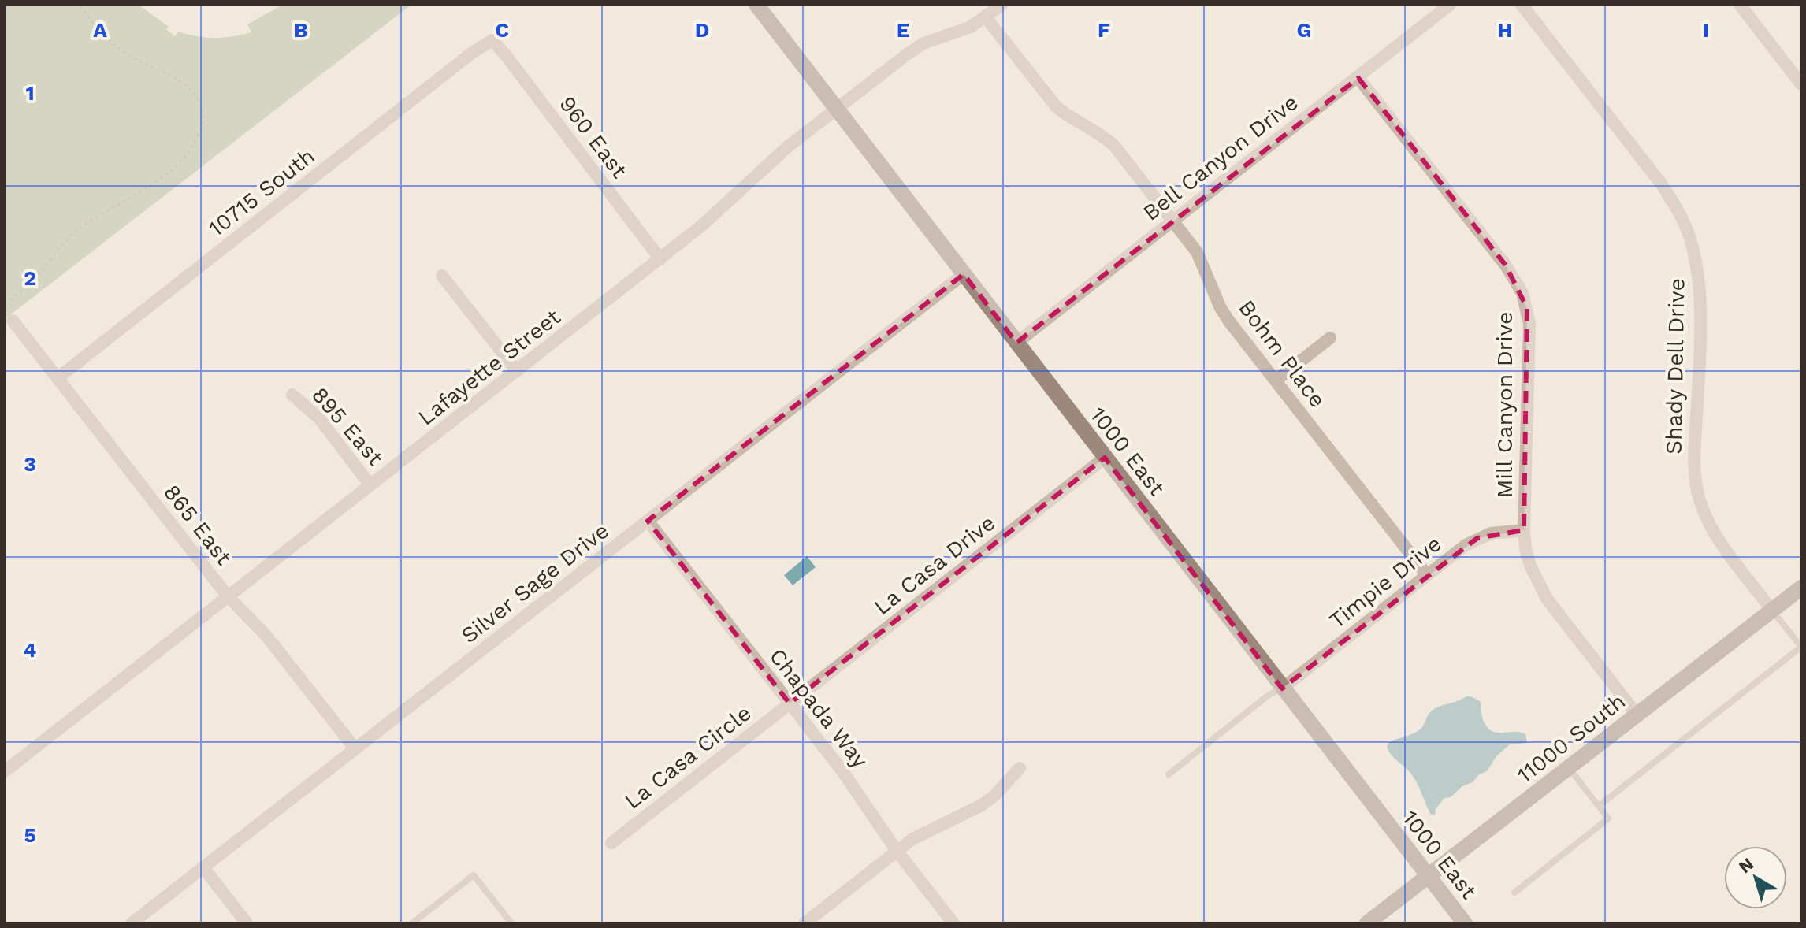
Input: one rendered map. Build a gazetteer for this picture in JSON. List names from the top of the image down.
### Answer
{
  "streets": {
    "street": [
      "960 East",
      "Bell Canyon Drive",
      "10715 South",
      "Bohm Place",
      "Shady Dell Drive",
      "Lafayette Street",
      "Mill Canyon Drive",
      "895 East",
      "1000 East",
      "865 East",
      "La Casa Drive",
      "Timpie Drive",
      "Silver Sage Drive",
      "Chapada Way",
      "11000 South",
      "La Casa Circle"
    ]
  },
  "crossings": [
    ["960 East", "10715 South"],
    ["960 East", "Lafayette Street"],
    ["Bell Canyon Drive", "Bohm Place"],
    ["Bell Canyon Drive", "Mill Canyon Drive"],
    ["Bell Canyon Drive", "1000 East"],
    ["10715 South", "865 East"],
    ["Bohm Place", "Lafayette Street"],
    ["Bohm Place", "Timpie Drive"],
    ["Shady Dell Drive", "11000 South"],
    ["Lafayette Street", "895 East"],
    ["Lafayette Street", "1000 East"],
    ["Lafayette Street", "865 East"],
    ["Mill Canyon Drive", "Timpie Drive"],
    ["Mill Canyon Drive", "11000 South"],
    ["1000 East", "La Casa Drive"],
    ["1000 East", "Timpie Drive"],
    ["1000 East", "Silver Sage Drive"],
    ["1000 East", "11000 South"],
    ["865 East", "Silver Sage Drive"],
    ["La Casa Drive", "Chapada Way"],
    ["La Casa Drive", "La Casa Circle"],
    ["Silver Sage Drive", "Chapada Way"],
    ["Chapada Way", "La Casa Circle"]
  ],
  "north": "top left",
  "grid": {
    "columns": [
      "A",
      "B",
      "C",
      "D",
      "E",
      "F",
      "G",
      "H",
      "I"
    ],
    "rows": [
      "1",
      "2",
      "3",
      "4",
      "5"
    ]
  }
}
